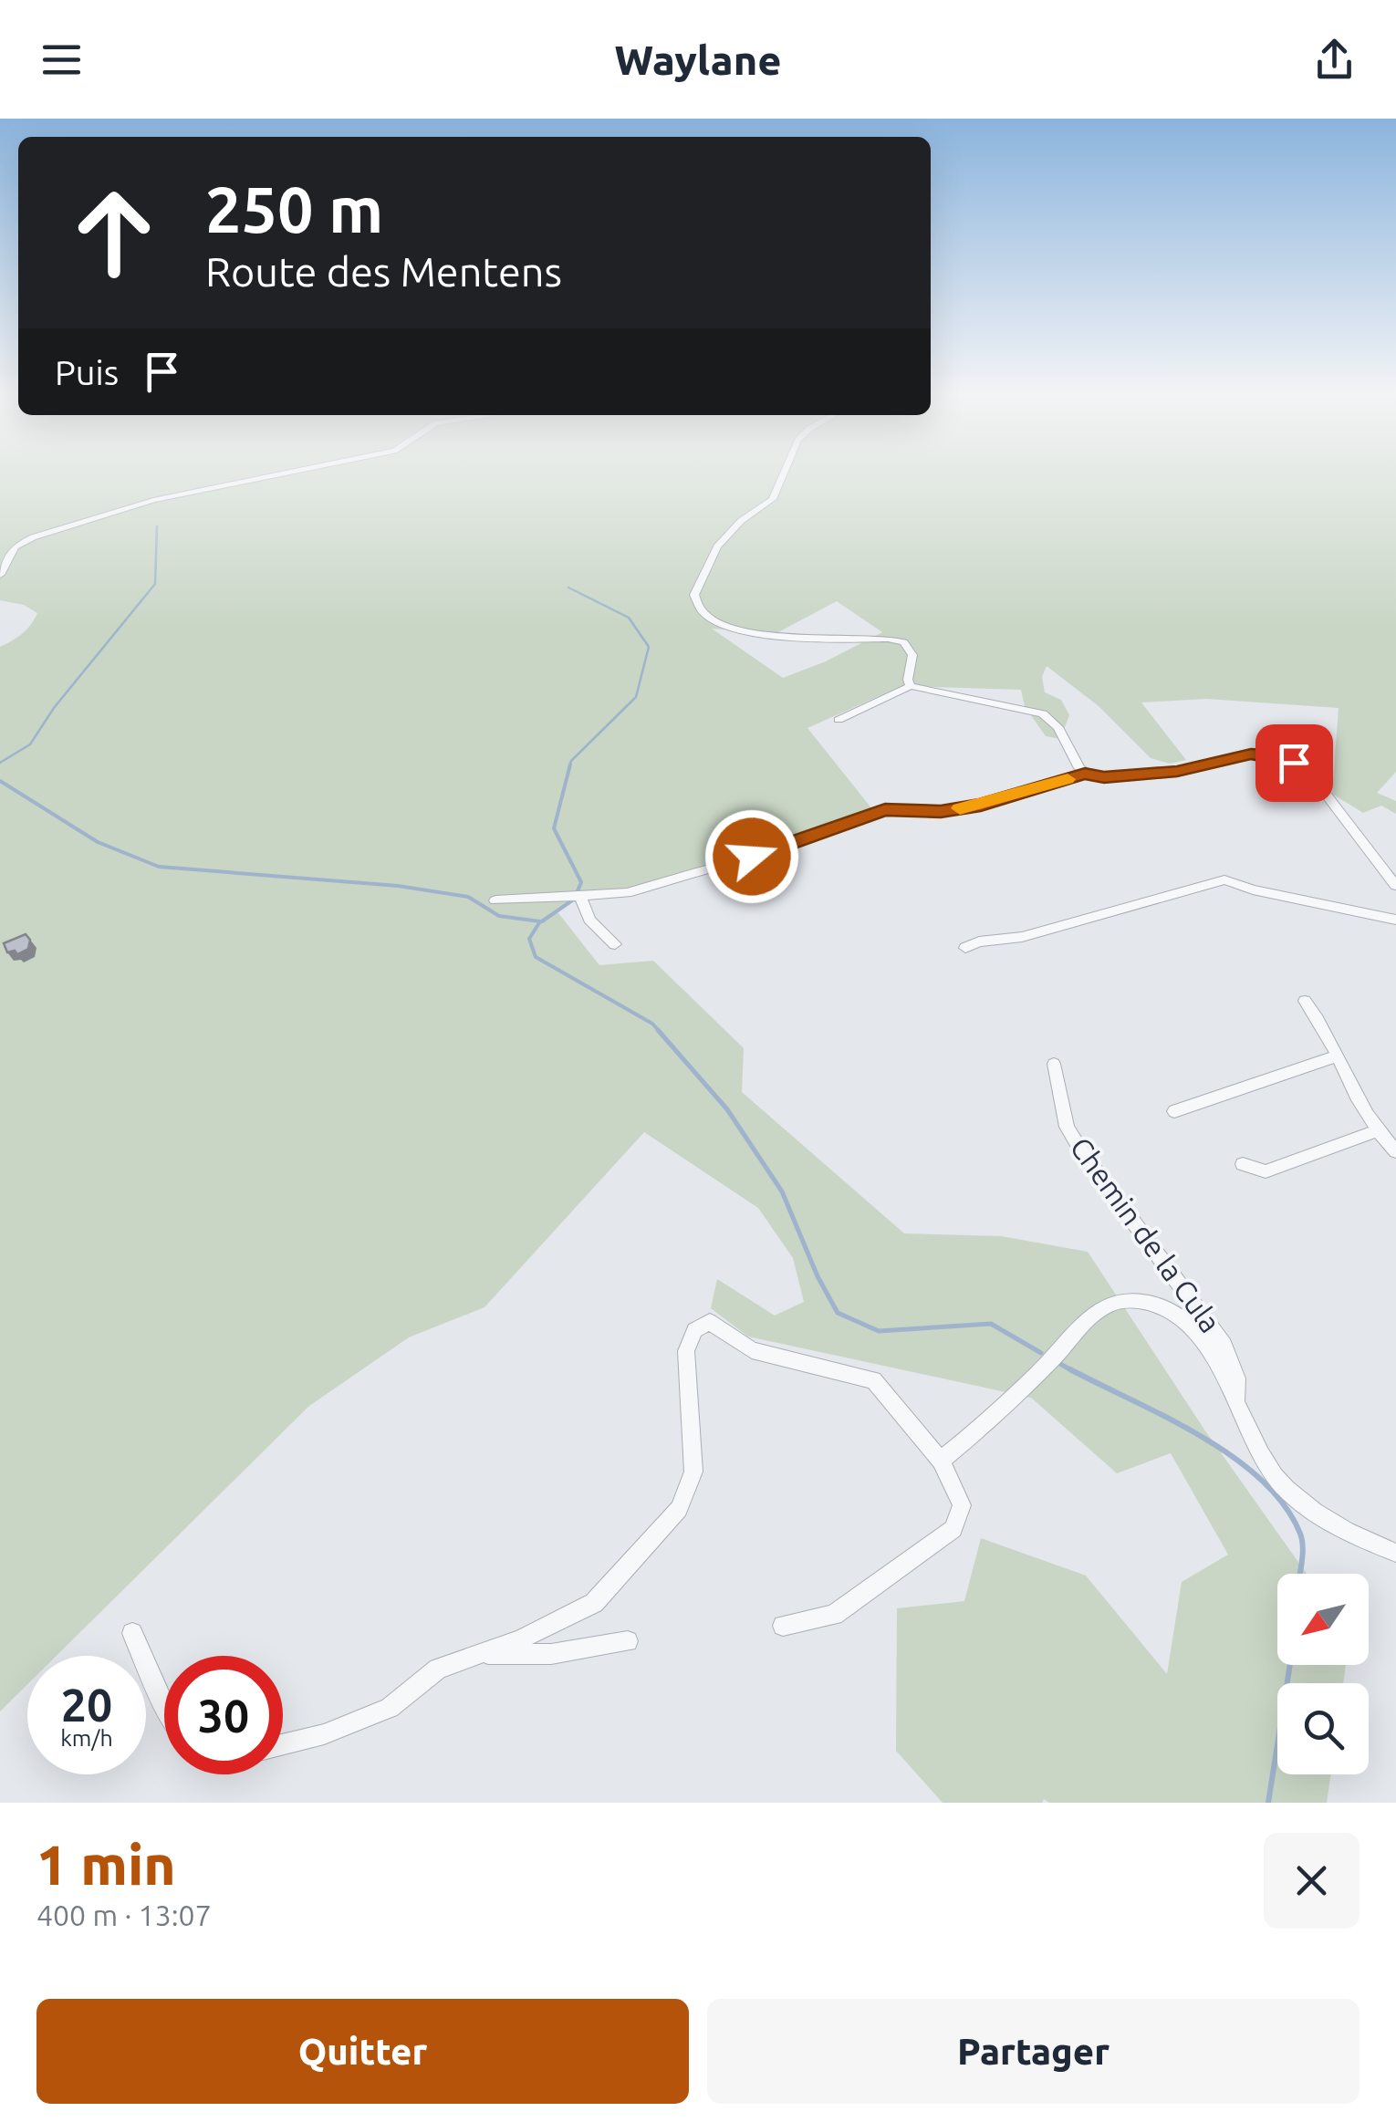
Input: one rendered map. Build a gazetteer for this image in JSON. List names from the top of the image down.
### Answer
{
  "streets": {
    "street": ["Chemin de la Cula"]
  },
  "north": "bottom left",
  "page": {
    "header": "Waylane",
    "turn": ["250 m", "Route des Mentens"],
    "then": "Puis",
    "speed": "20 km/h",
    "limit": "30",
    "heading": ["1 min", "400 m · 13:07"],
    "buttons": ["Quitter", "Partager"]
  }
}
